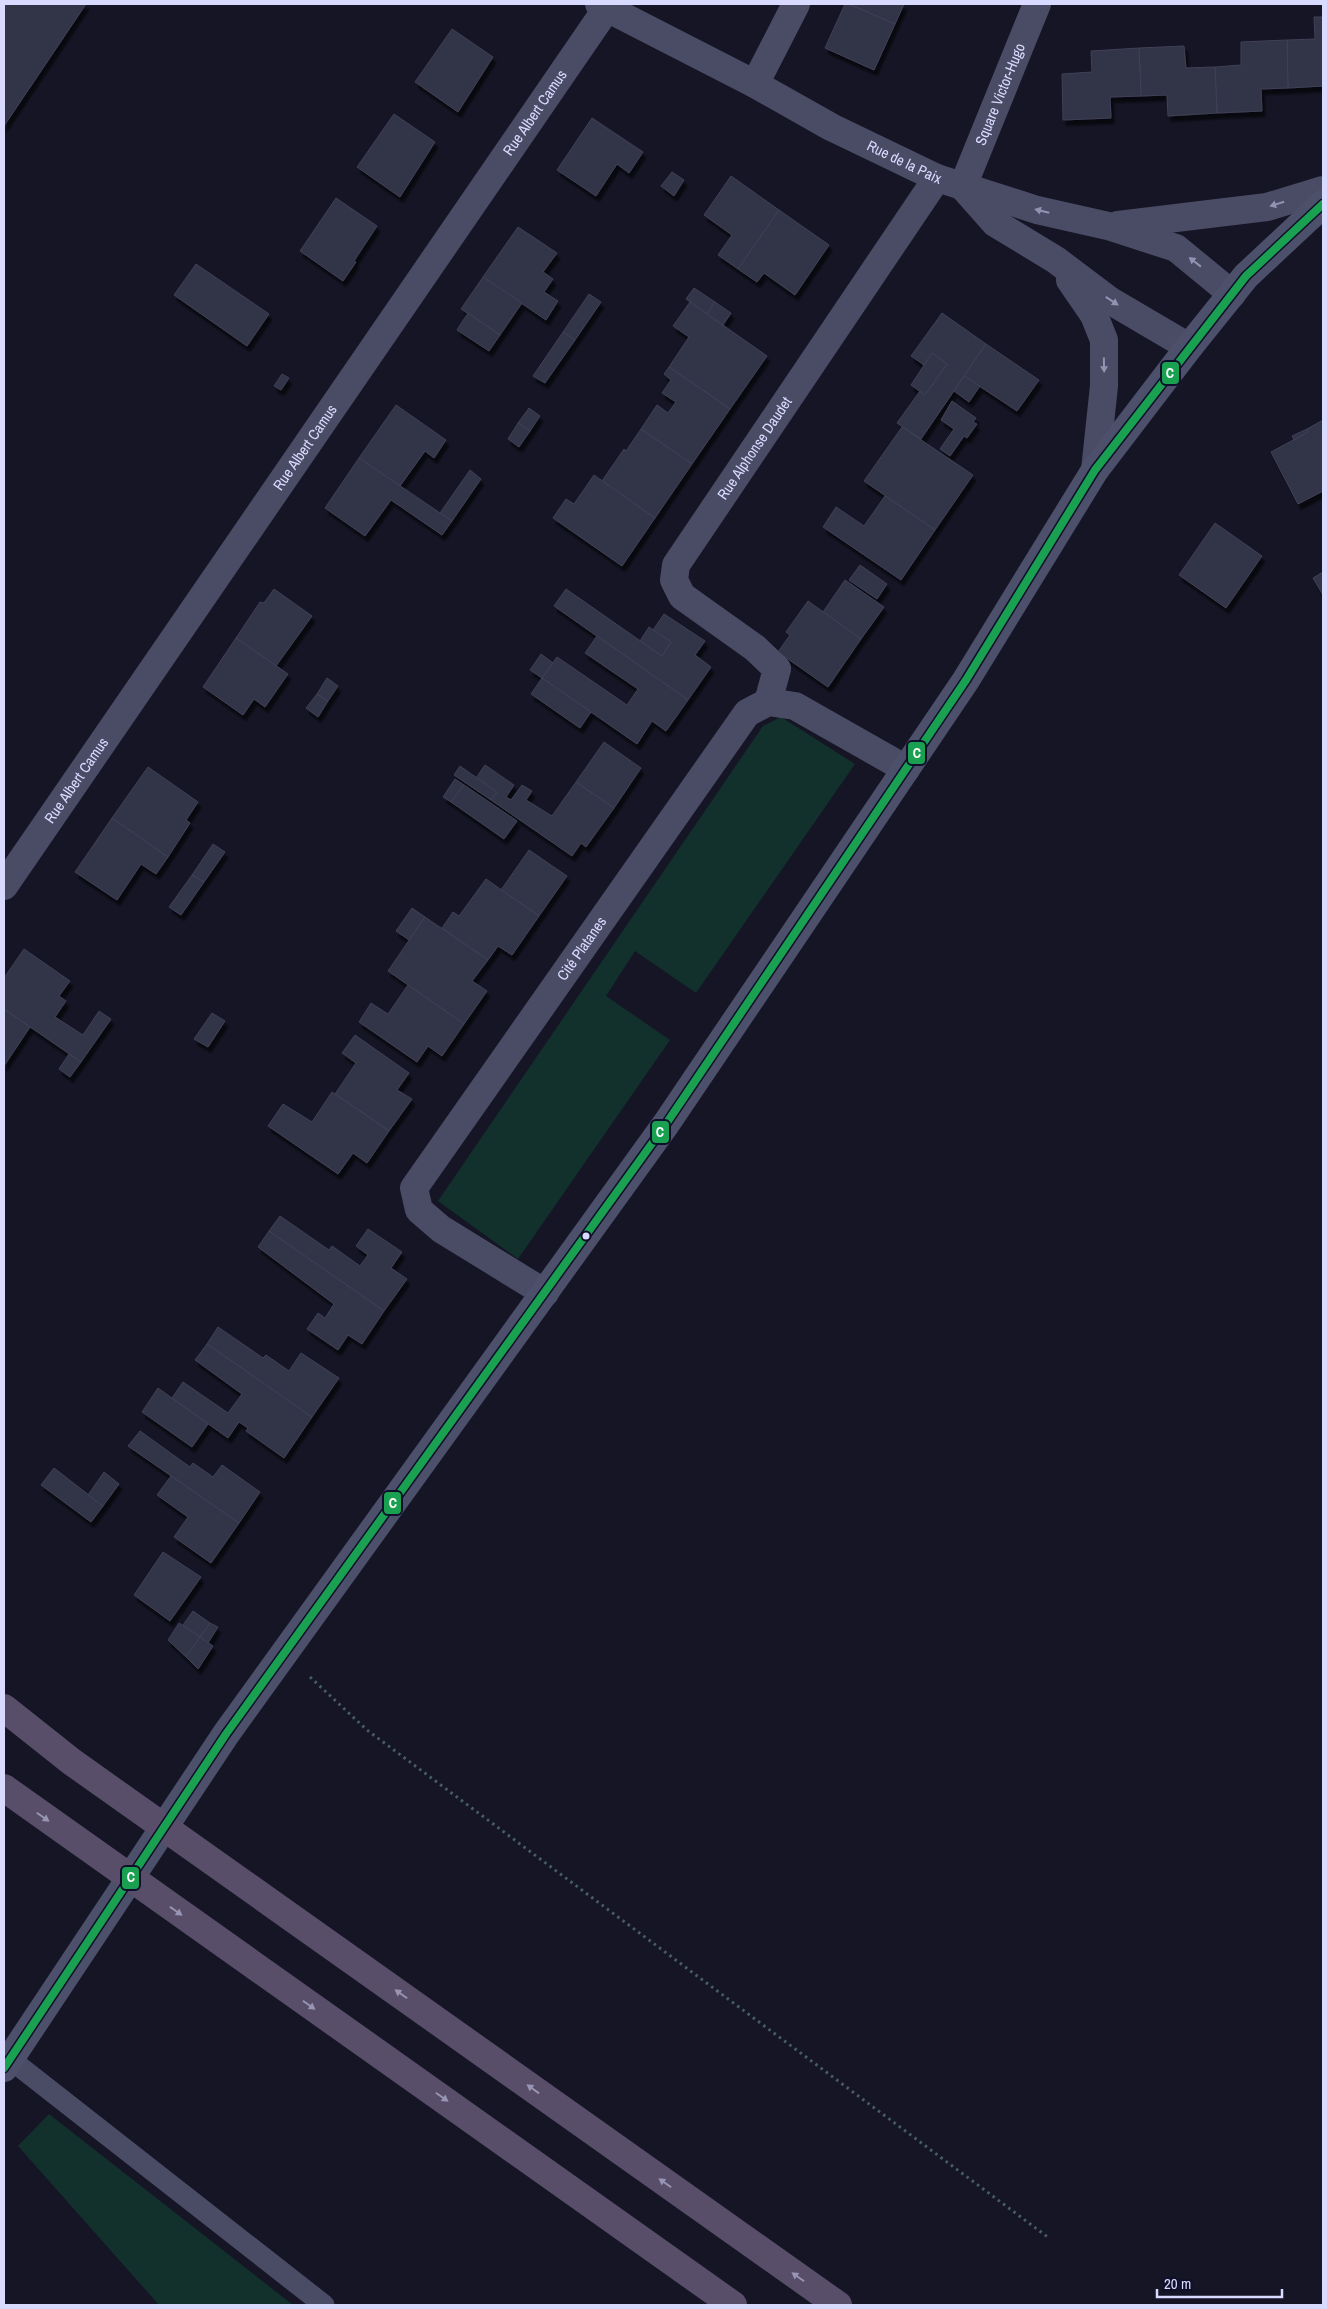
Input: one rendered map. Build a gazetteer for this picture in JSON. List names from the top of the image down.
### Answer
{
  "streets": {
    "street": [
      "Square Victor-Hugo",
      "Rue Albert Camus",
      "Rue de la Paix",
      "Rue Alphonse Daudet",
      "Cité Platanes"
    ]
  },
  "crossings": [
    ["Square Victor-Hugo", "Rue de la Paix"],
    ["Rue Albert Camus", "Rue de la Paix"],
    ["Rue de la Paix", "Rue Alphonse Daudet"],
    ["Rue Alphonse Daudet", "Cité Platanes"]
  ],
  "lines": ["transit line C"],
  "scale_bar": "20 m"
}
